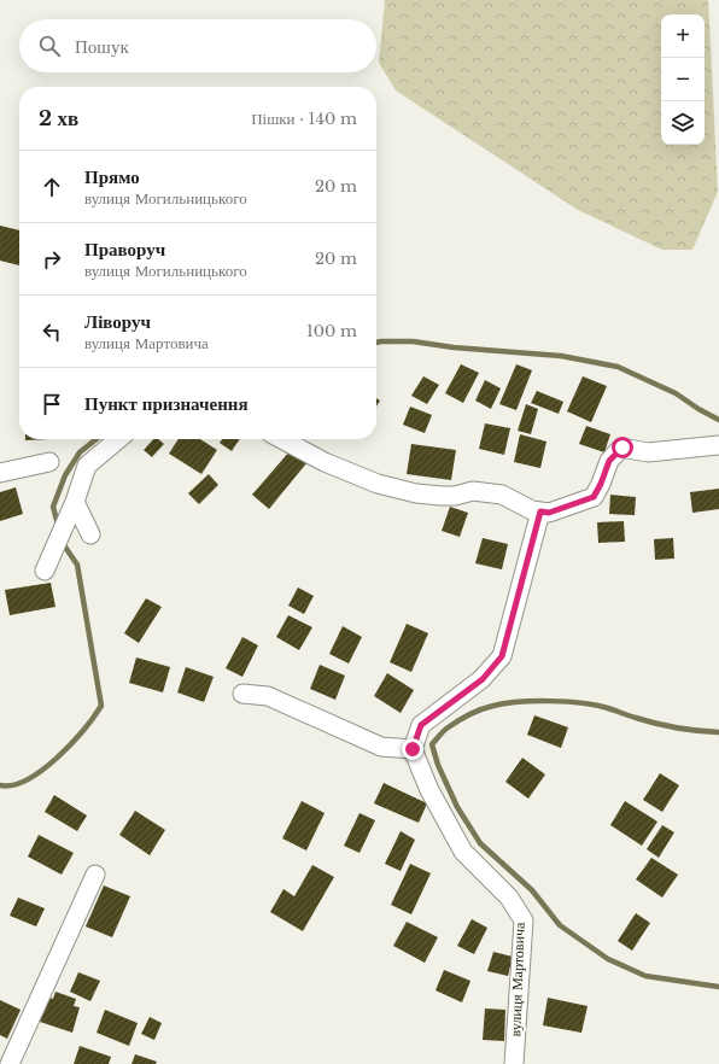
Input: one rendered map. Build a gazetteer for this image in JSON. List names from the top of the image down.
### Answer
{
  "streets": {
    "street": ["вулиця Мартовича"]
  },
  "page": {
    "map_buttons": ["+", "−"],
    "search": "Пошук",
    "heading": ["2 хв", "Пішки · 140 m"],
    "list": [
      ["Прямо", "вулиця Могильницького", "20 m"],
      ["Праворуч", "вулиця Могильницького", "20 m"],
      ["Ліворуч", "вулиця Мартовича", "100 m"],
      "Пункт призначення"
    ]
  }
}
